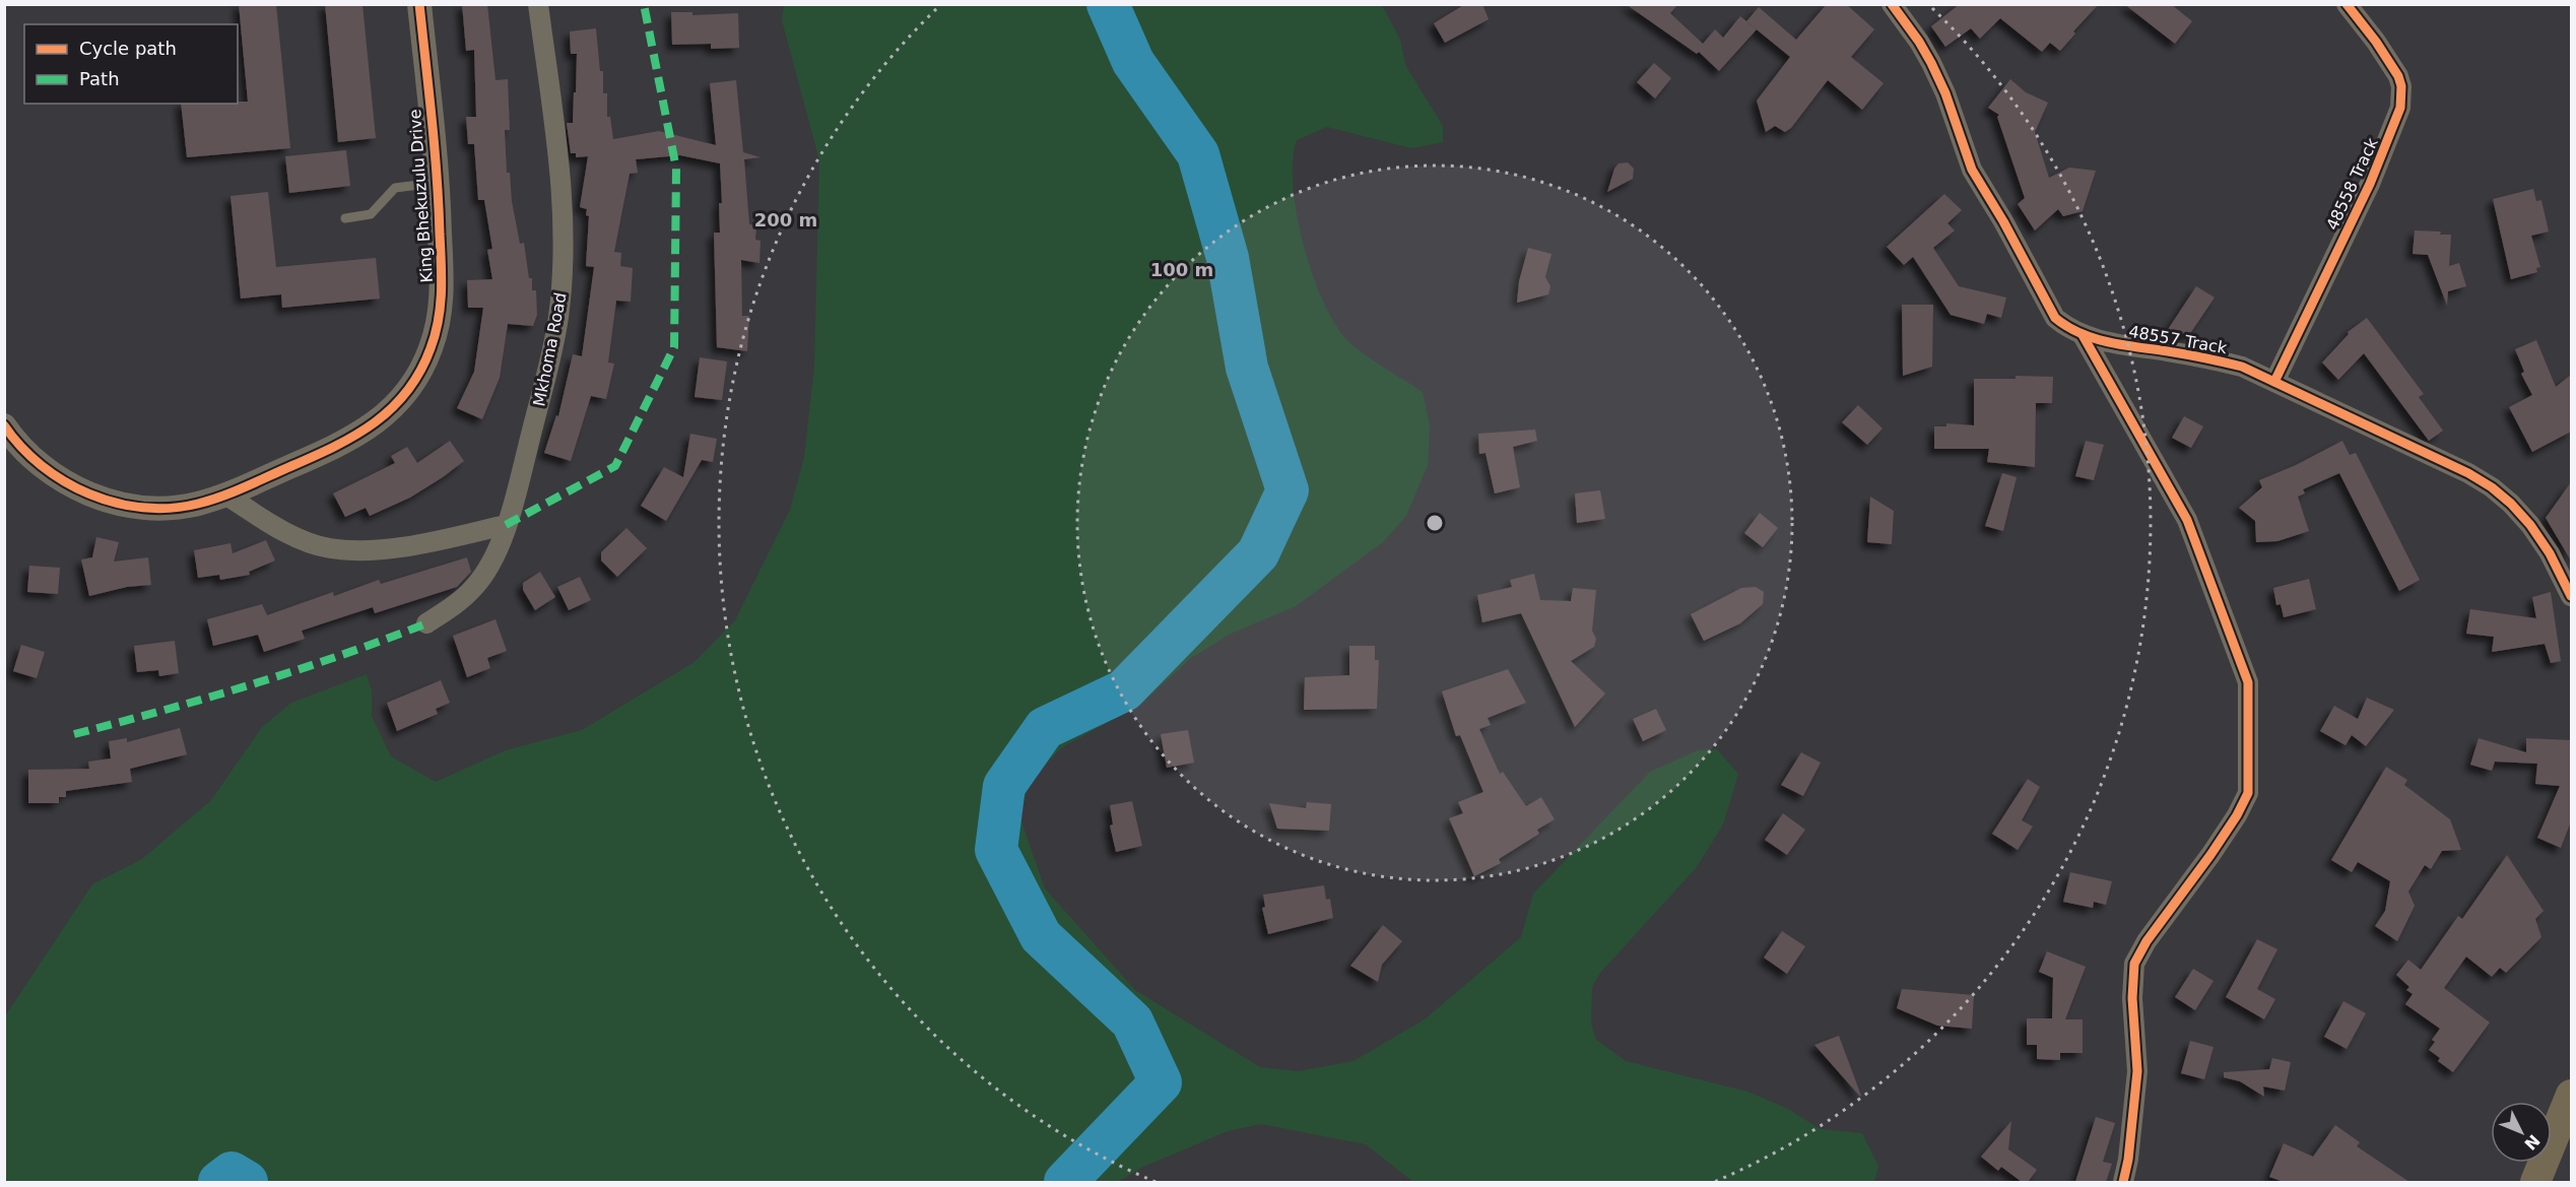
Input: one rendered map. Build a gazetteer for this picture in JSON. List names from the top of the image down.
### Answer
{
  "streets": {
    "street": [
      "48558 Track",
      "King Bhekuzulu Drive",
      "48557 Track",
      "Mkhoma Road"
    ]
  },
  "crossings": [
    ["48558 Track", "48557 Track"]
  ],
  "legend": ["Cycle path", "Path"],
  "north": "bottom right",
  "rings": ["200 m", "100 m"]
}
